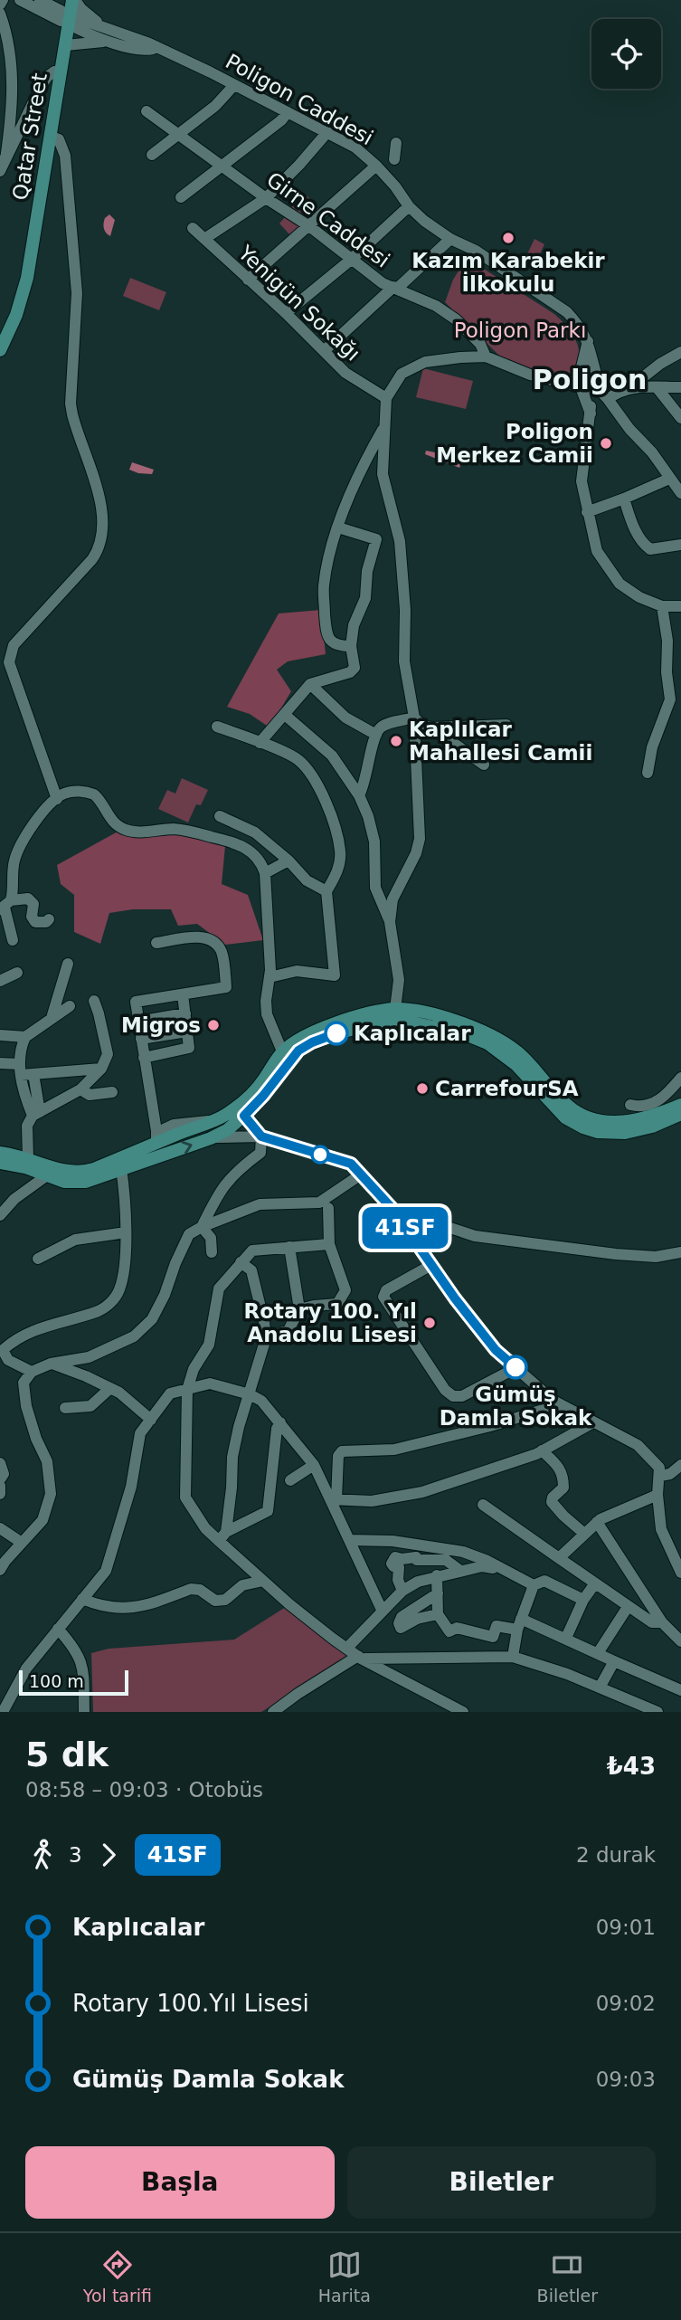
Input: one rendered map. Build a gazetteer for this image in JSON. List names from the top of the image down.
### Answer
{
  "streets": {
    "main road": ["Qatar Street"],
    "street": ["Poligon Caddesi", "Girne Caddesi", "Yenigün Sokağı"]
  },
  "crossings": [
    ["Poligon Caddesi", "Qatar Street"]
  ],
  "districts": ["Poligon"],
  "parks": ["Poligon Parkı"],
  "places": [
    "Kazım Karabekir İlkokulu",
    "Poligon Merkez Camii",
    "Kaplılcar Mahallesi Camii",
    "Migros",
    "Kaplıcalar",
    "CarrefourSA",
    "Rotary 100. Yıl Anadolu Lisesi",
    "Gümüş Damla Sokak"
  ],
  "lines": ["bus line 41SF"],
  "scale_bar": "100 m",
  "page": {
    "on_map": "41SF",
    "scale": "100 m",
    "heading": ["5 dk", "08:58 – 09:03 · Otobüs", "₺43"],
    "legs": ["3", "41SF", "2 durak"],
    "list": [
      {
        "name": "Kaplıcalar",
        "value": "09:01"
      },
      {
        "name": "Rotary 100.Yıl Lisesi",
        "value": "09:02"
      },
      {
        "name": "Gümüş Damla Sokak",
        "value": "09:03"
      }
    ],
    "buttons": ["Başla", "Biletler"],
    "tabs": ["Yol tarifi", "Harita", "Biletler"]
  }
}
